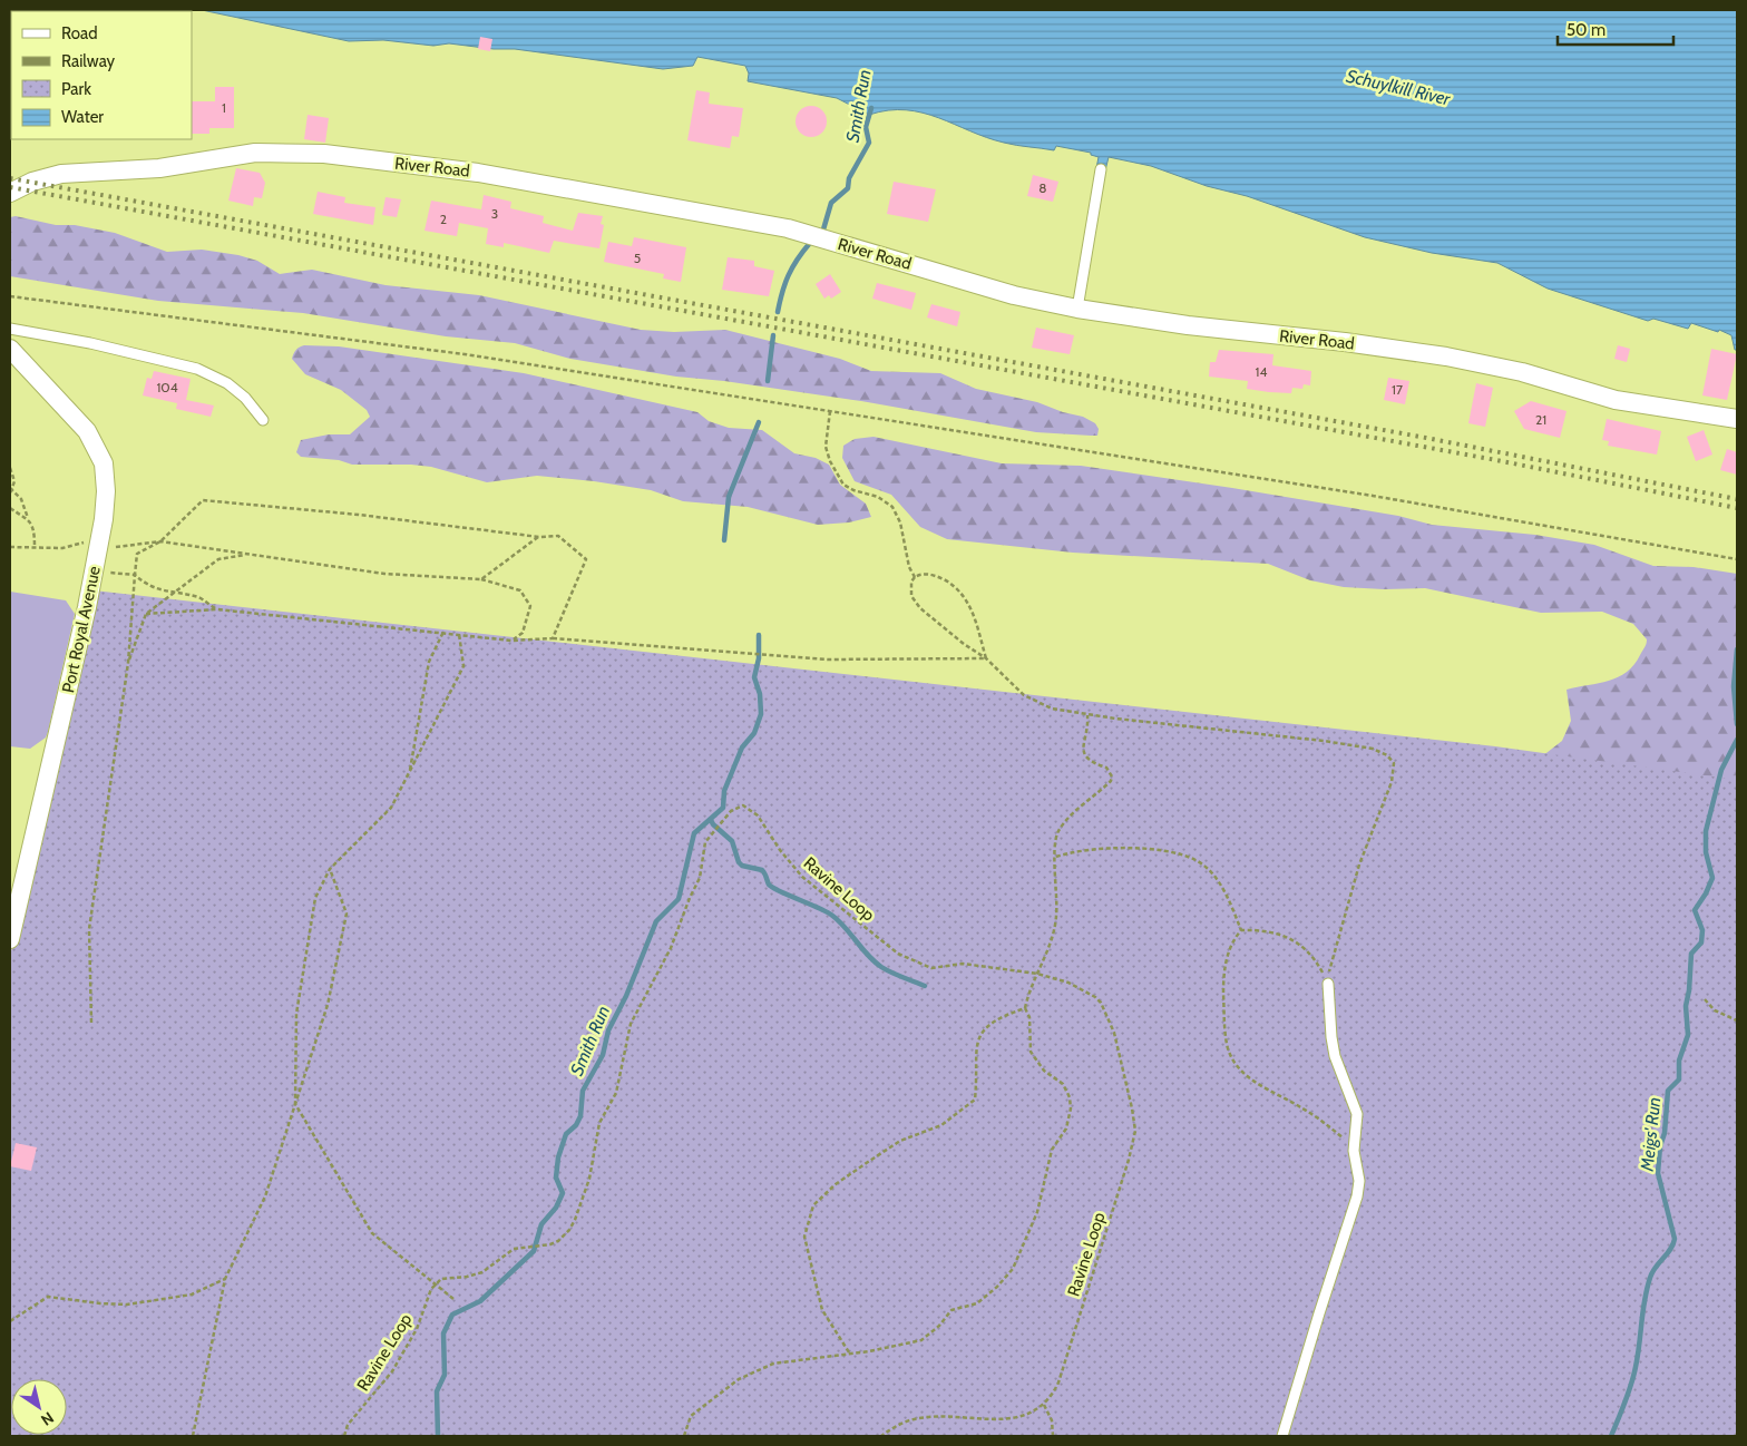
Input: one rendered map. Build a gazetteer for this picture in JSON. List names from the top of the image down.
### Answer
{
  "streets": {
    "street": ["River Road", "Port Royal Avenue"],
    "path": ["Ravine Loop"]
  },
  "water": ["Schuylkill River", "Smith Run", "Meigs' Run"],
  "house_numbers": [
    "1",
    "8",
    "3",
    "2",
    "5",
    "14",
    "104",
    "17",
    "21"
  ],
  "legend": [
    "Road",
    "Railway",
    "Park",
    "Water"
  ],
  "scale_bar": "50 m",
  "north": "bottom right"
}
